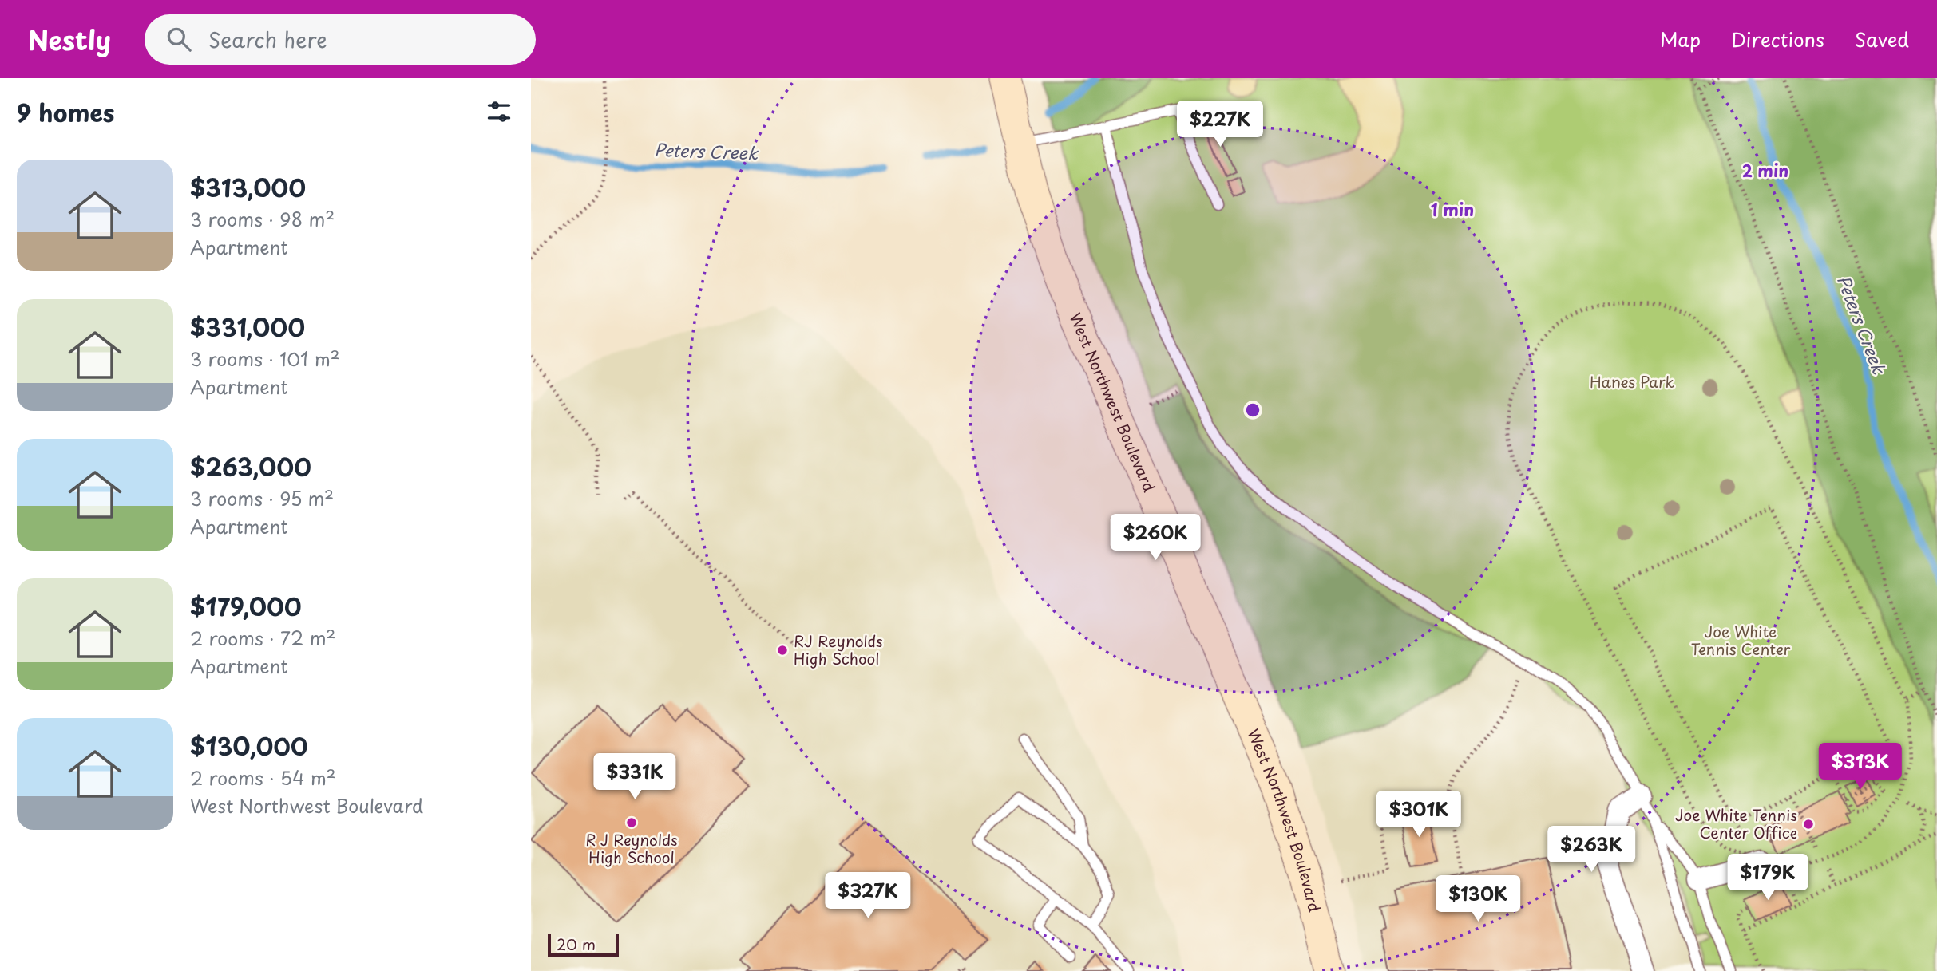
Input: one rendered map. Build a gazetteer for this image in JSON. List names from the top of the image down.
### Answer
{
  "streets": {
    "main road": ["West Northwest Boulevard"]
  },
  "water": ["Peters Creek"],
  "parks": ["Hanes Park", "Joe White Tennis Center"],
  "places": ["RJ Reynolds High School", "R J Reynolds High School", "Joe White Tennis Center Office"],
  "scale_bar": "20 m",
  "page": {
    "header": "Nestly",
    "search": "Search here",
    "nav": ["Map", "Directions", "Saved"],
    "heading": "9 homes",
    "price": [
      "$227K",
      "$260K",
      "$313K",
      "$331K",
      "$301K",
      "$263K",
      "$179K",
      "$327K",
      "$130K"
    ],
    "list": [
      {
        "name": "$313,000",
        "note": "3 rooms · 98 m² · Apartment"
      },
      {
        "name": "$331,000",
        "note": "3 rooms · 101 m² · Apartment"
      },
      {
        "name": "$263,000",
        "note": "3 rooms · 95 m² · Apartment"
      },
      {
        "name": "$179,000",
        "note": "2 rooms · 72 m² · Apartment"
      },
      {
        "name": "$130,000",
        "note": "2 rooms · 54 m² · West Northwest Boulevard"
      }
    ],
    "scale": "20 m"
  },
  "rings": ["2 min", "1 min"]
}
